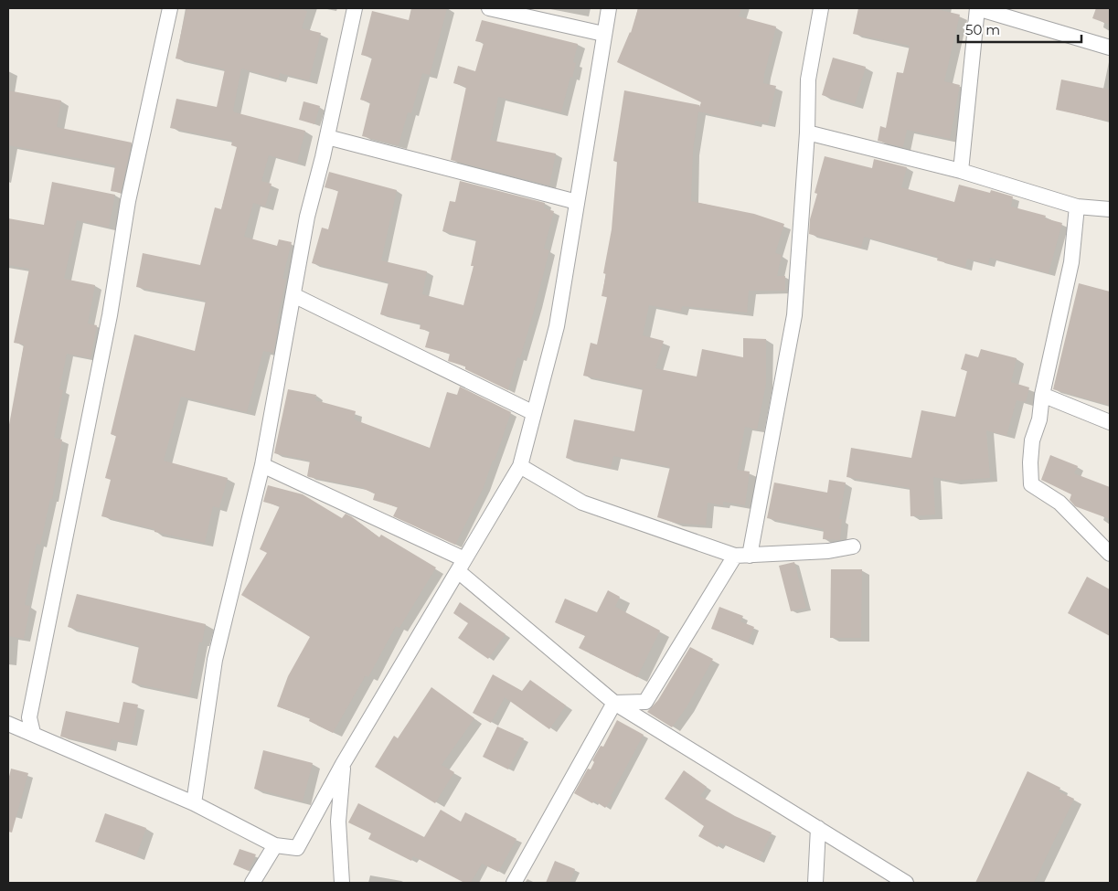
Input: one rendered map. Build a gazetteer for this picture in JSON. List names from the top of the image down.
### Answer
{
  "scale_bar": "50 m"
}
